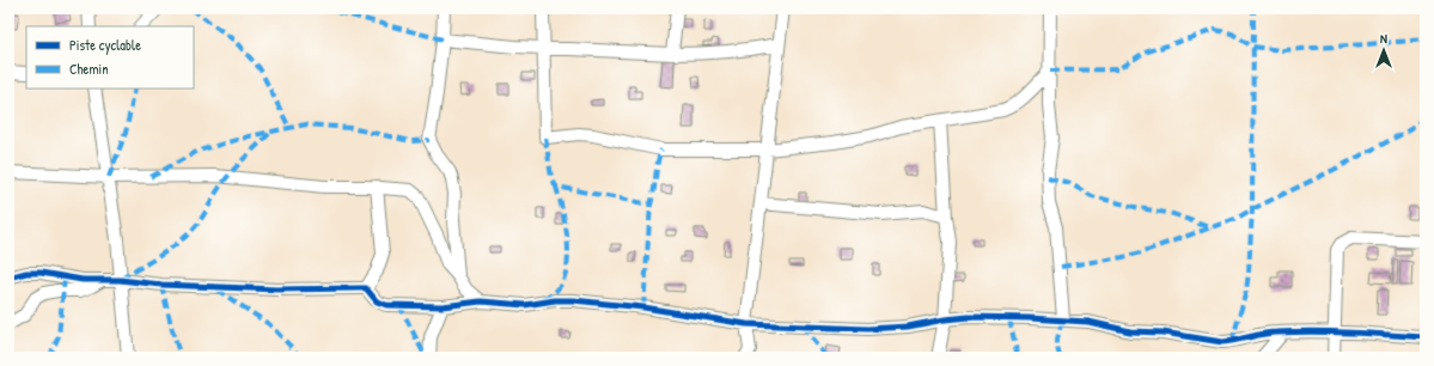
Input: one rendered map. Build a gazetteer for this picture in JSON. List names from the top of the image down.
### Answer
{
  "legend": ["Piste cyclable", "Chemin"],
  "north": "top"
}
